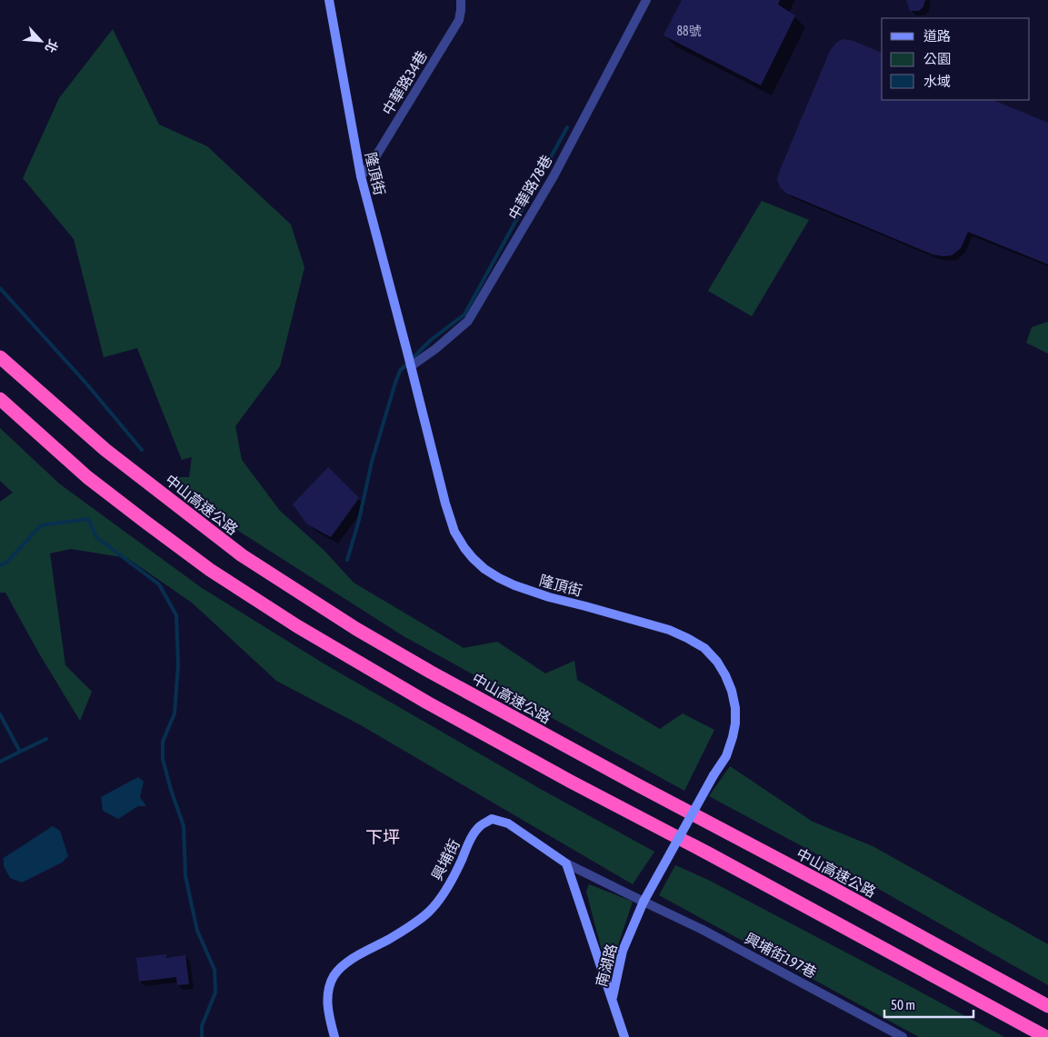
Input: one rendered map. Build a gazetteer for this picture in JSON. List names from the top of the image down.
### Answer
{
  "streets": {
    "highway": ["中山高速公路"],
    "street": [
      "中華路34巷",
      "隆頂街",
      "中華路78巷",
      "興埔街",
      "興埔街197巷",
      "南湖路"
    ]
  },
  "crossings": [
    ["中華路34巷", "隆頂街"],
    ["隆頂街", "中華路78巷"],
    ["隆頂街", "興埔街"],
    ["隆頂街", "興埔街197巷"],
    ["隆頂街", "南湖路"],
    ["興埔街", "興埔街197巷"],
    ["興埔街", "南湖路"],
    ["興埔街197巷", "南湖路"]
  ],
  "districts": ["下坪"],
  "house_numbers": ["88號"],
  "legend": ["道路", "公園", "水域"],
  "scale_bar": "50 m",
  "north": "bottom right"
}
